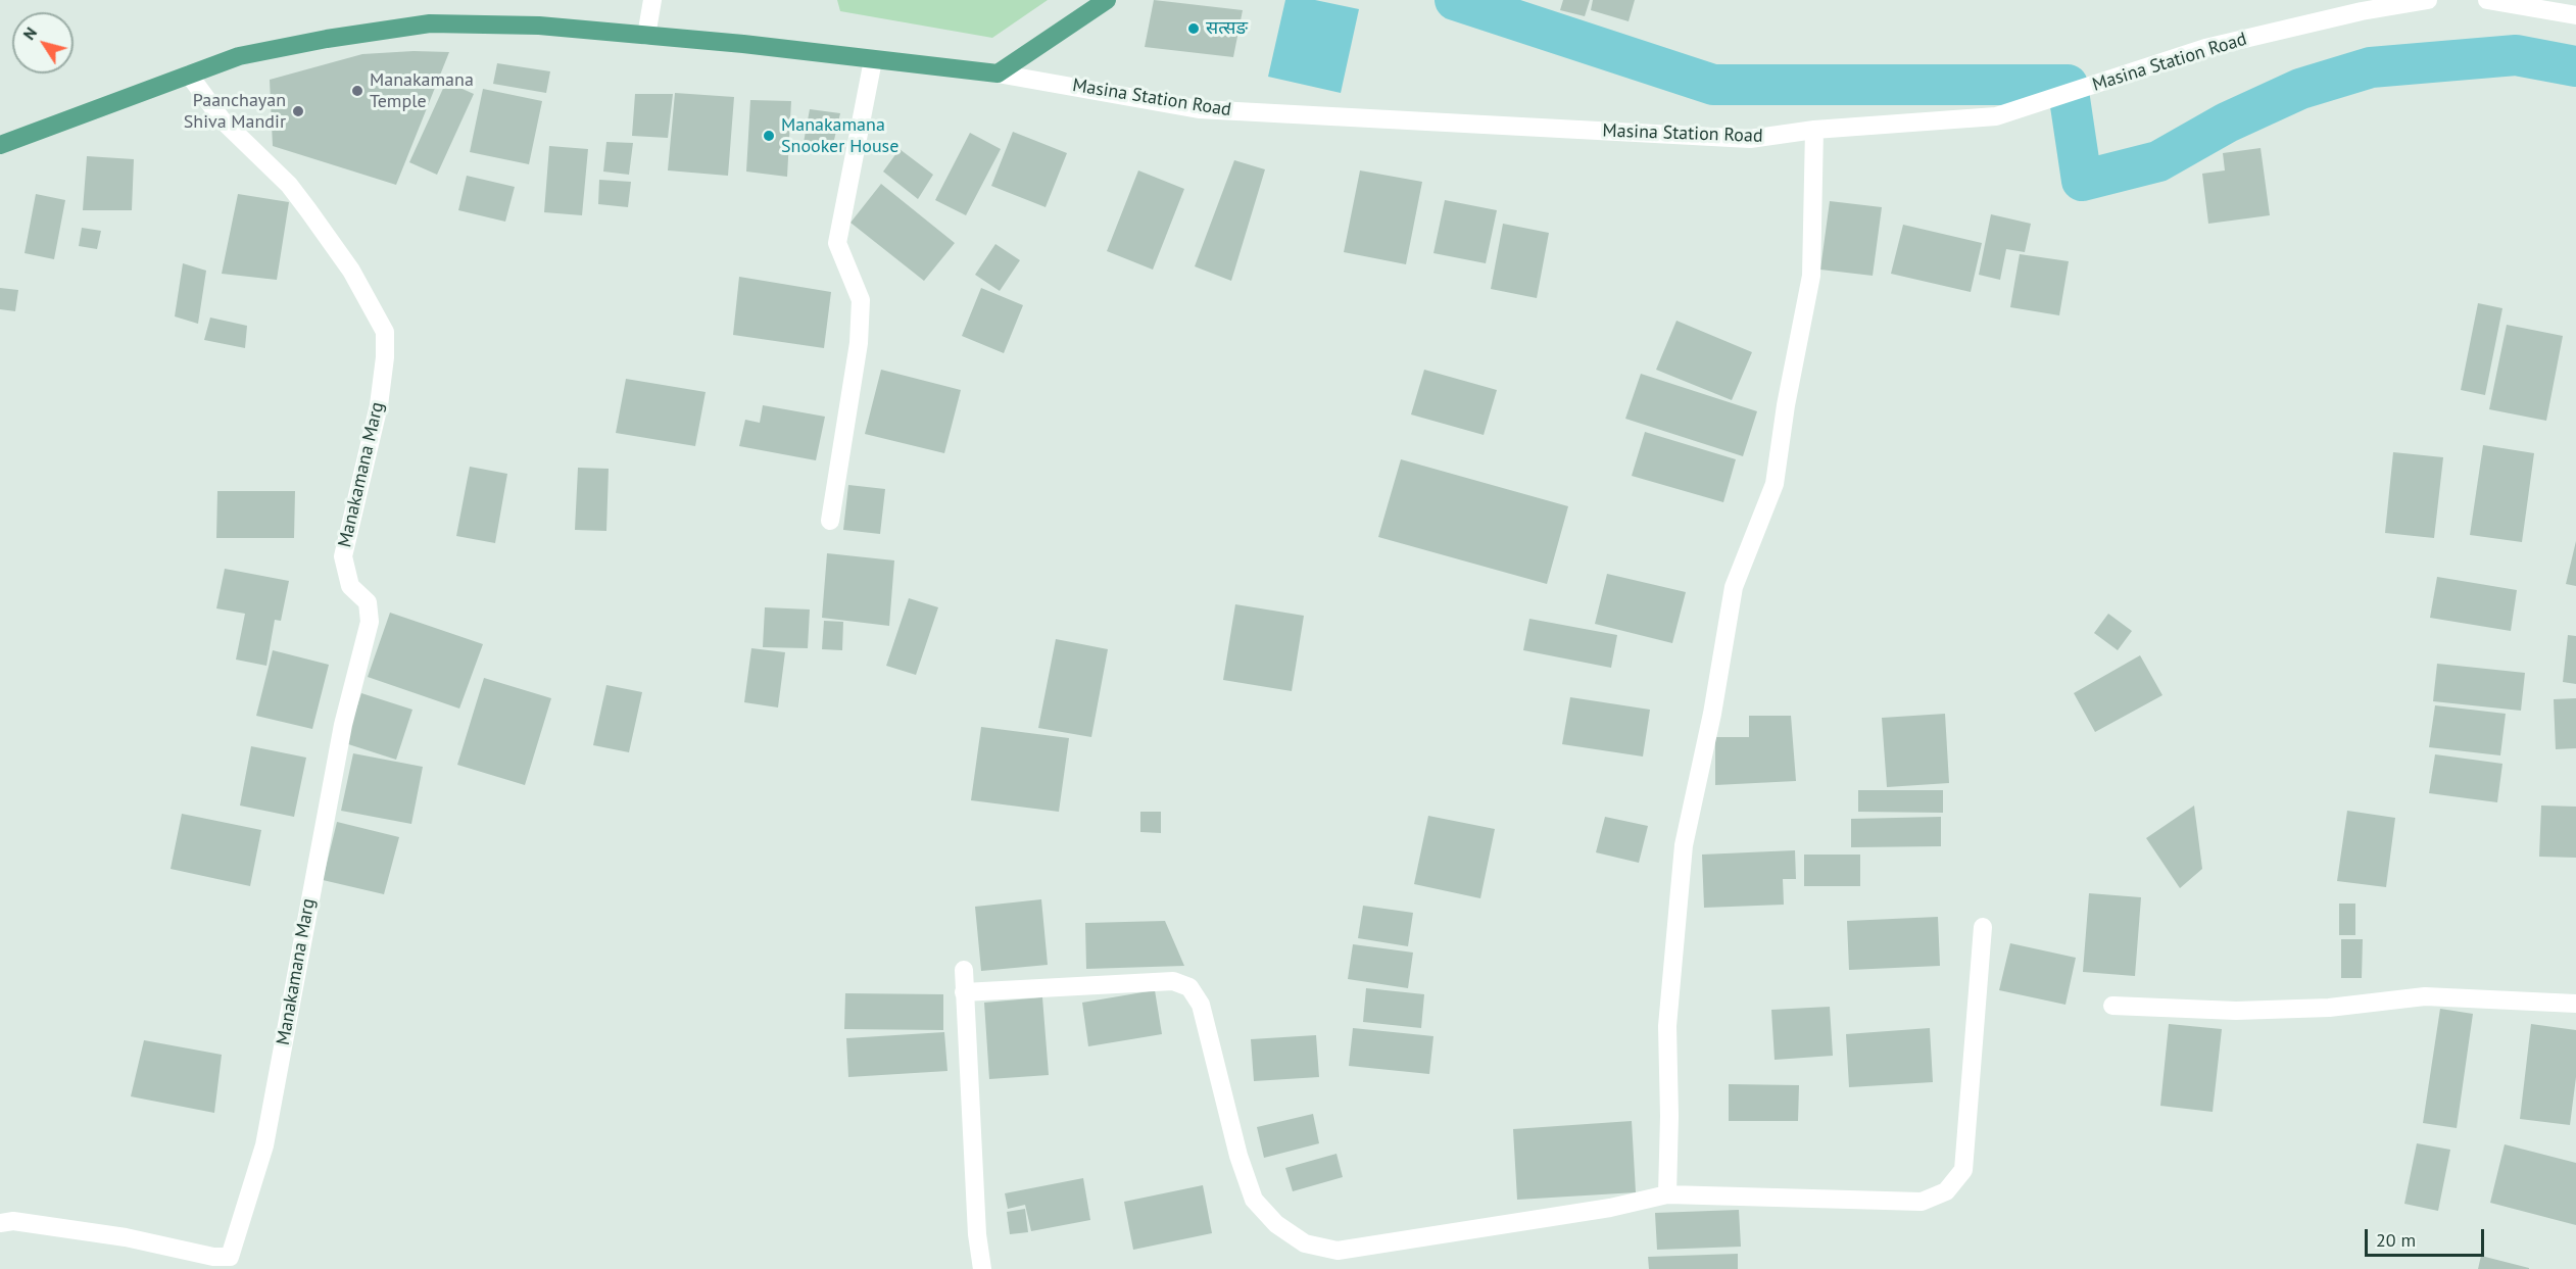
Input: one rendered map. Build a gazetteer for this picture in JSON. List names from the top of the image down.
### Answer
{
  "streets": {
    "street": ["Masina Station Road", "Manakamana Marg"]
  },
  "places": [
    "सत्सङ",
    "Manakamana Temple",
    "Paanchayan Shiva Mandir",
    "Manakamana Snooker House"
  ],
  "scale_bar": "20 m",
  "north": "top left"
}
